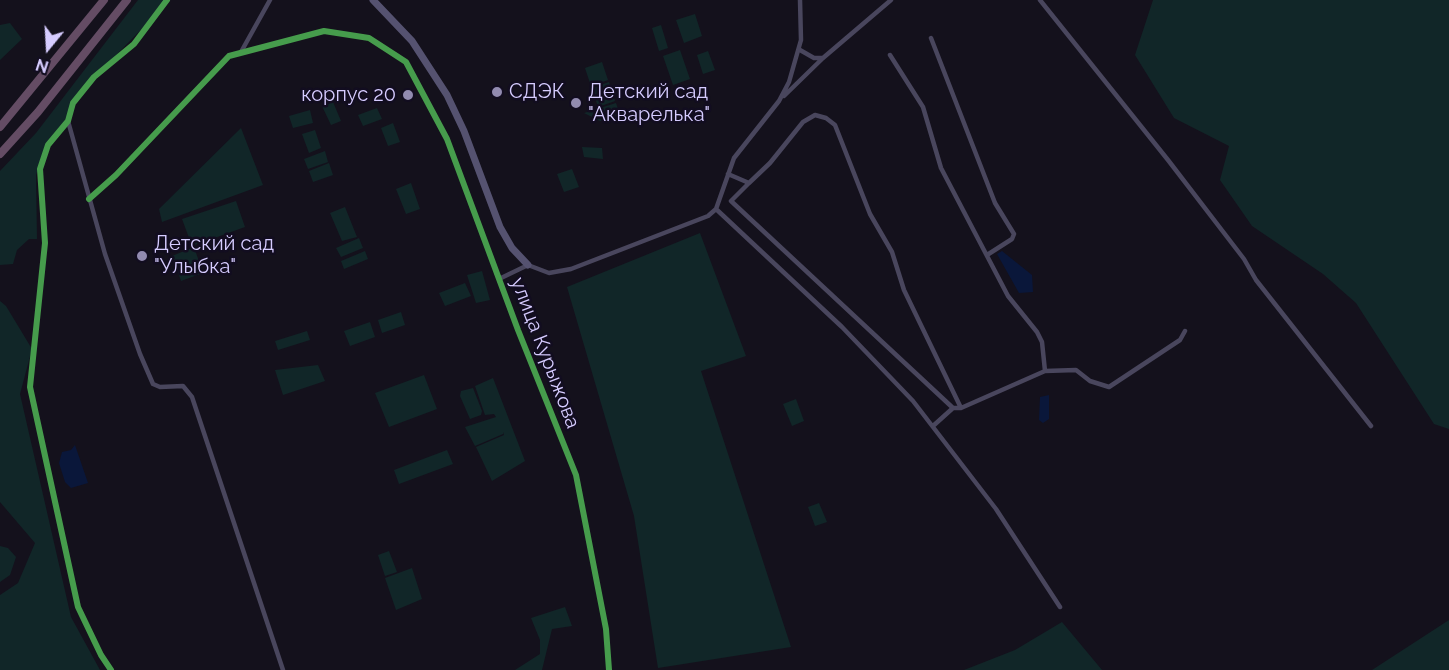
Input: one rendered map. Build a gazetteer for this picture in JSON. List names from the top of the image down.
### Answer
{
  "streets": {
    "street": ["улица Курыжова"]
  },
  "places": [
    "СДЭК",
    "корпус 20",
    "Детский сад \"Акварелька\"",
    "Детский сад \"Улыбка\""
  ],
  "north": "bottom"
}
